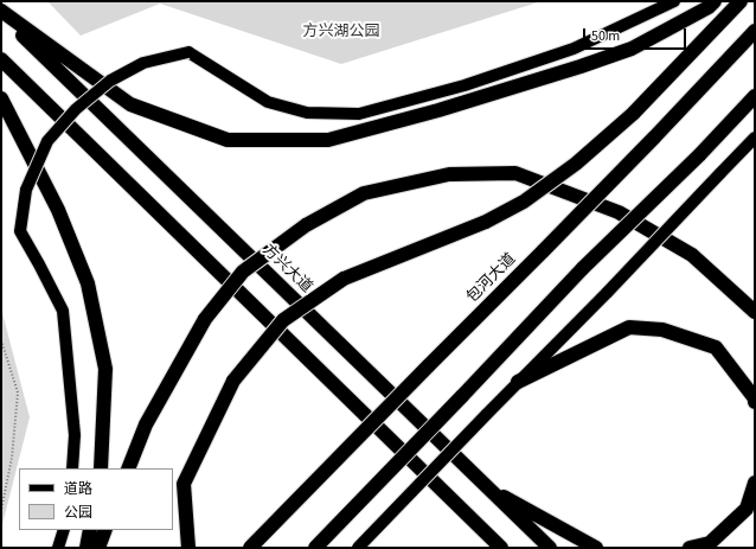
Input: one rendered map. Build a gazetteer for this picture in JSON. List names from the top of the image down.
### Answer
{
  "streets": {
    "highway": ["方兴大道", "包河大道"]
  },
  "parks": ["方兴湖公园"],
  "legend": ["道路", "公园"],
  "scale_bar": "50 m"
}
